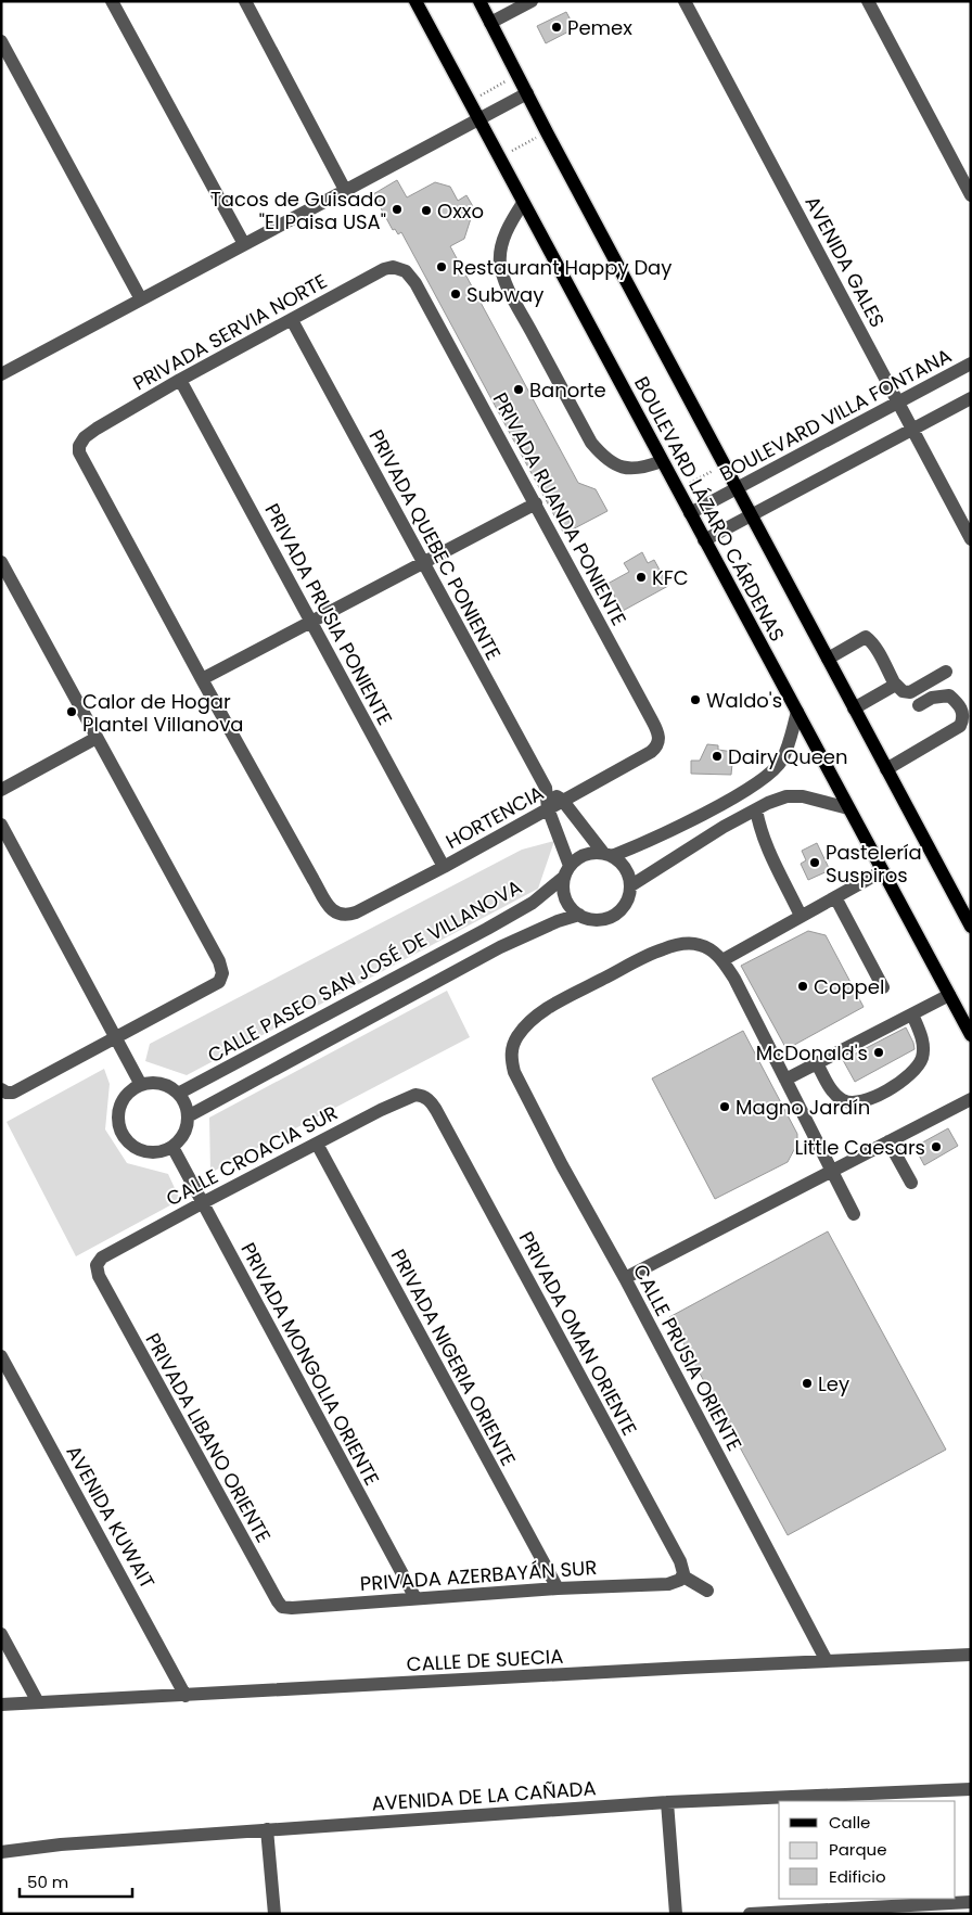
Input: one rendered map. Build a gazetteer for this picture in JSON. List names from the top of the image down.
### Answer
{
  "streets": {
    "main road": ["BOULEVARD LÁZARO CÁRDENAS"],
    "street": [
      "AVENIDA GALES",
      "PRIVADA SERVIA NORTE",
      "BOULEVARD VILLA FONTANA",
      "PRIVADA RUANDA PONIENTE",
      "PRIVADA QUEBEC PONIENTE",
      "PRIVADA PRUSIA PONIENTE",
      "HORTENCIA",
      "CALLE PASEO SAN JOSÉ DE VILLANOVA",
      "CALLE CROACIA SUR",
      "PRIVADA OMAN ORIENTE",
      "PRIVADA NIGERIA ORIENTE",
      "CALLE PRUSIA ORIENTE",
      "PRIVADA MONGOLIA ORIENTE",
      "PRIVADA LIBANO ORIENTE",
      "AVENIDA KUWAIT",
      "PRIVADA AZERBAYÁN SUR",
      "CALLE DE SUECIA",
      "AVENIDA DE LA CAÑADA"
    ]
  },
  "crossings": [
    ["AVENIDA GALES", "BOULEVARD VILLA FONTANA"],
    ["PRIVADA SERVIA NORTE", "PRIVADA RUANDA PONIENTE"],
    ["PRIVADA SERVIA NORTE", "PRIVADA QUEBEC PONIENTE"],
    ["PRIVADA SERVIA NORTE", "PRIVADA PRUSIA PONIENTE"],
    ["PRIVADA SERVIA NORTE", "HORTENCIA"],
    ["BOULEVARD VILLA FONTANA", "BOULEVARD LÁZARO CÁRDENAS"],
    ["PRIVADA RUANDA PONIENTE", "HORTENCIA"],
    ["PRIVADA QUEBEC PONIENTE", "HORTENCIA"],
    ["PRIVADA QUEBEC PONIENTE", "CALLE PASEO SAN JOSÉ DE VILLANOVA"],
    ["PRIVADA PRUSIA PONIENTE", "HORTENCIA"],
    ["CALLE PASEO SAN JOSÉ DE VILLANOVA", "PRIVADA MONGOLIA ORIENTE"],
    ["CALLE CROACIA SUR", "PRIVADA OMAN ORIENTE"],
    ["CALLE CROACIA SUR", "PRIVADA NIGERIA ORIENTE"],
    ["CALLE CROACIA SUR", "PRIVADA MONGOLIA ORIENTE"],
    ["CALLE CROACIA SUR", "PRIVADA LIBANO ORIENTE"],
    ["PRIVADA OMAN ORIENTE", "PRIVADA AZERBAYÁN SUR"],
    ["PRIVADA NIGERIA ORIENTE", "PRIVADA AZERBAYÁN SUR"],
    ["CALLE PRUSIA ORIENTE", "CALLE DE SUECIA"],
    ["PRIVADA MONGOLIA ORIENTE", "PRIVADA AZERBAYÁN SUR"],
    ["PRIVADA LIBANO ORIENTE", "PRIVADA AZERBAYÁN SUR"],
    ["AVENIDA KUWAIT", "CALLE DE SUECIA"]
  ],
  "places": [
    "Pemex",
    "Tacos de Guisado \"El Paisa USA\"",
    "Oxxo",
    "Restaurant Happy Day",
    "Subway",
    "Banorte",
    "KFC",
    "Waldo's",
    "Calor de Hogar Plantel Villanova",
    "Dairy Queen",
    "Pastelería Suspiros",
    "Coppel",
    "McDonald's",
    "Magno Jardín",
    "Little Caesars",
    "Ley"
  ],
  "legend": ["Calle", "Parque", "Edificio"],
  "scale_bar": "50 m"
}
